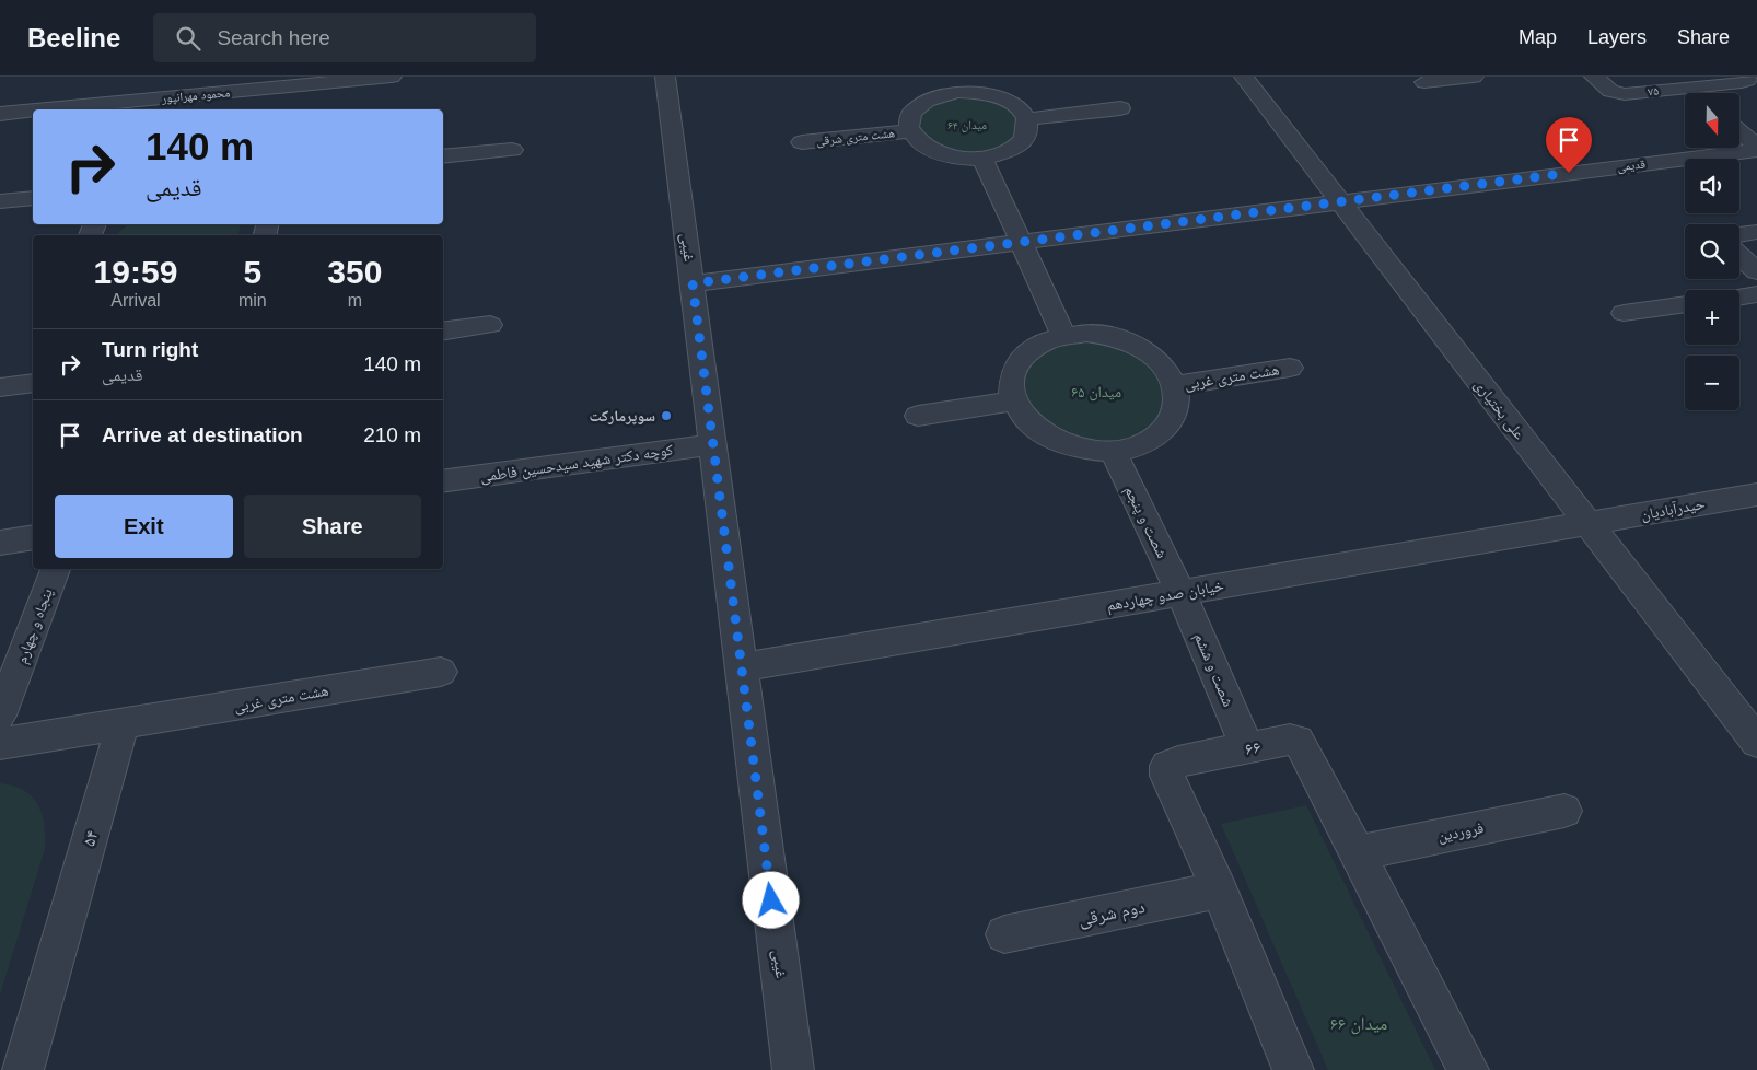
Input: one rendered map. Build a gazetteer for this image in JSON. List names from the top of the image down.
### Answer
{
  "streets": {
    "street": [
      "۷۵",
      "محمود مهرانپور",
      "هشت متری شرقی",
      "قدیمی",
      "غیبی",
      "هشت متری غربی",
      "علی بختیاری",
      "کوچه دکتر شهید سیدحسین فاطمی",
      "حیدرآبادیان",
      "شصت و پنجم",
      "خیابان صدو چهاردهم",
      "پنجاه و چهارم",
      "شصت و ششم",
      "۶۶",
      "فروردین",
      "۵۴",
      "دوم شرقی"
    ]
  },
  "crossings": [
    ["قدیمی", "غیبی"],
    ["قدیمی", "علی بختیاری"],
    ["غیبی", "کوچه دکتر شهید سیدحسین فاطمی"],
    ["غیبی", "خیابان صدو چهاردهم"],
    ["هشت متری غربی", "شصت و پنجم"],
    ["هشت متری غربی", "۵۴"],
    ["علی بختیاری", "حیدرآبادیان"],
    ["علی بختیاری", "خیابان صدو چهاردهم"],
    ["حیدرآبادیان", "خیابان صدو چهاردهم"],
    ["شصت و پنجم", "خیابان صدو چهاردهم"],
    ["شصت و پنجم", "شصت و ششم"],
    ["خیابان صدو چهاردهم", "شصت و ششم"],
    ["شصت و ششم", "۶۶"],
    ["۶۶", "فروردین"],
    ["۶۶", "دوم شرقی"]
  ],
  "parks": ["میدان ۶۴", "میدان ۶۵", "میدان ۶۶"],
  "places": ["سوپرمارکت"],
  "north": "bottom",
  "page": {
    "header": "Beeline",
    "search": "Search here",
    "nav": ["Map", "Layers", "Share"],
    "map_buttons": ["+", "−"],
    "turn": ["140 m", "قدیمی"],
    "eta": [
      "19:59",
      "Arrival",
      "5",
      "min",
      "350",
      "m"
    ],
    "list": [
      {
        "name": "Turn right",
        "note": "قدیمی",
        "value": "140 m"
      },
      {
        "name": "Arrive at destination",
        "value": "210 m"
      }
    ],
    "buttons": ["Exit", "Share"]
  }
}
